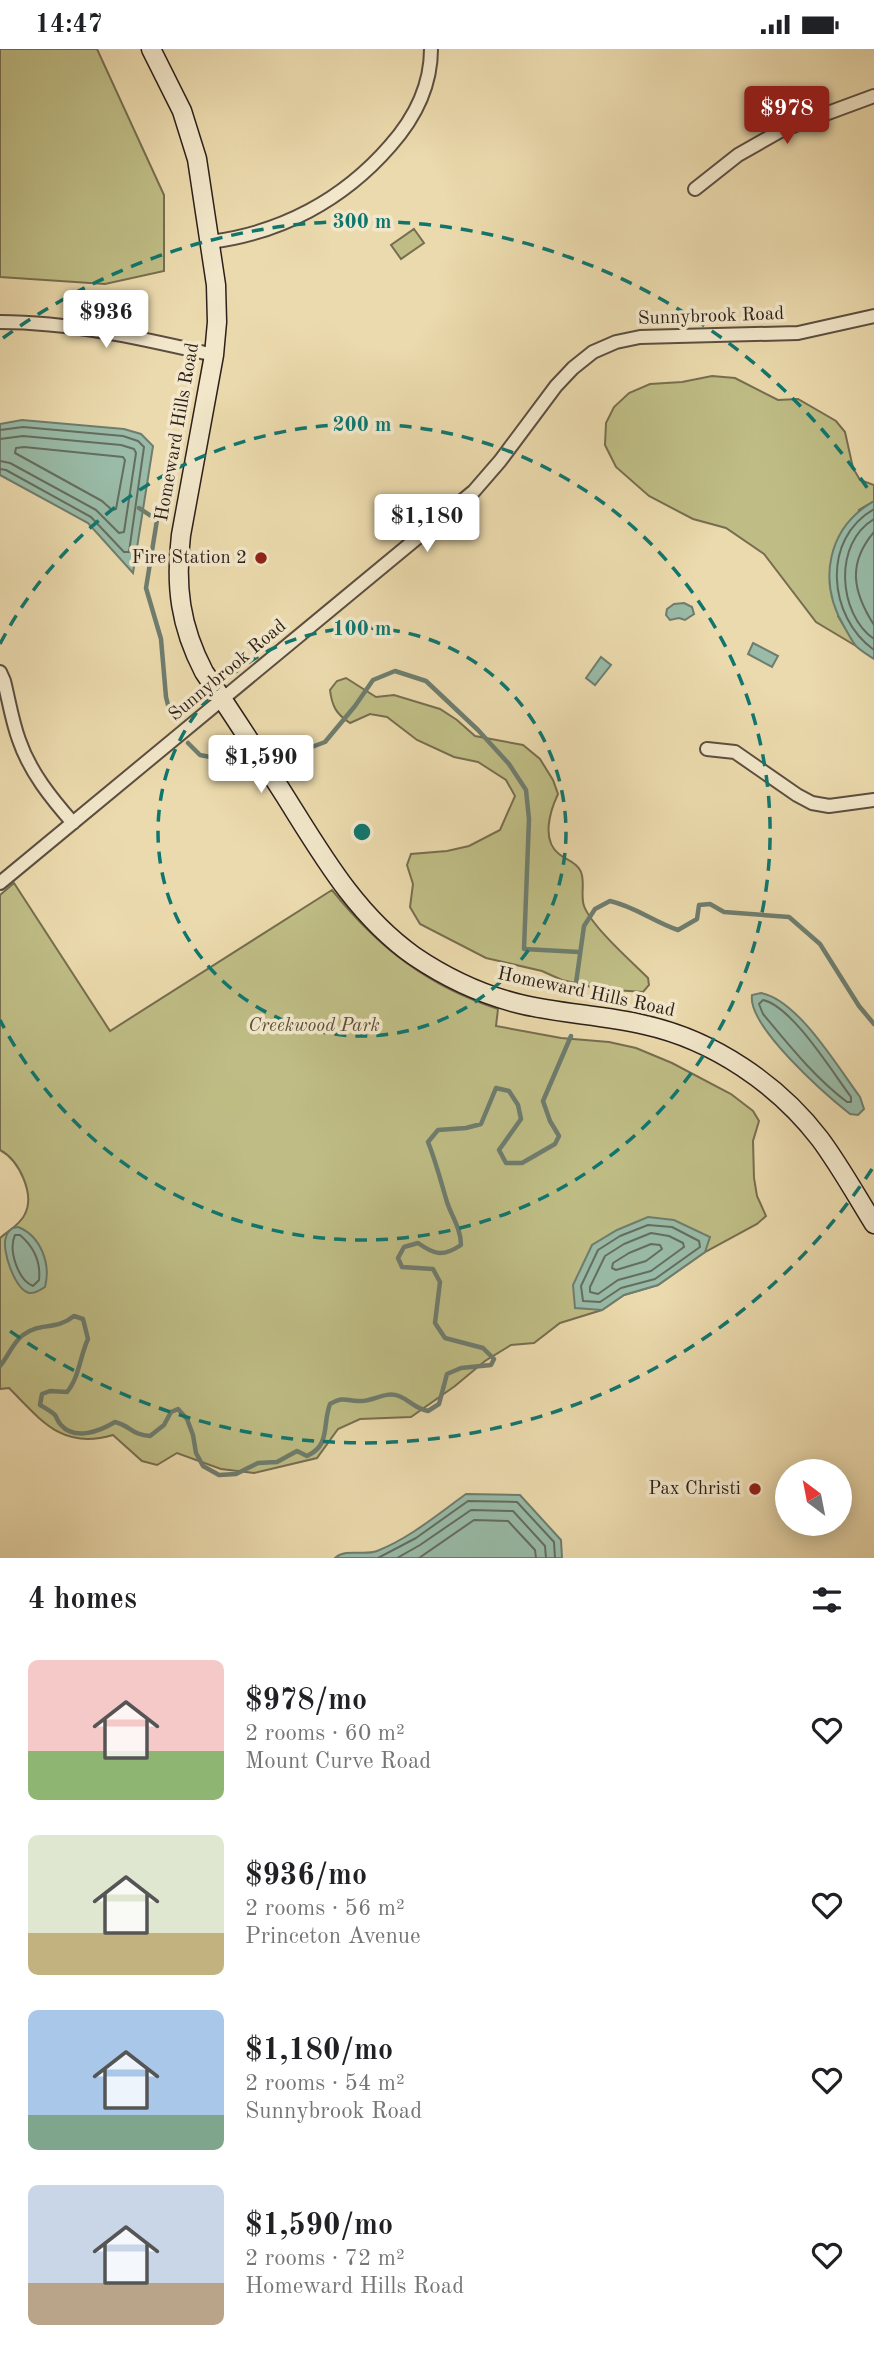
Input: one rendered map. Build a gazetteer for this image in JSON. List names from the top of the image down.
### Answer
{
  "streets": {
    "street": ["Sunnybrook Road", "Homeward Hills Road"]
  },
  "crossings": [
    ["Sunnybrook Road", "Homeward Hills Road"]
  ],
  "parks": ["Creekwood Park"],
  "places": ["Fire Station 2", "Pax Christi"],
  "north": "top left",
  "page": {
    "status": "14:47",
    "price": [
      "$978",
      "$936",
      "$1,180",
      "$1,590"
    ],
    "heading": "4 homes",
    "list": [
      {
        "name": "$978/mo",
        "note": "2 rooms · 60 m² · Mount Curve Road"
      },
      {
        "name": "$936/mo",
        "note": "2 rooms · 56 m² · Princeton Avenue"
      },
      {
        "name": "$1,180/mo",
        "note": "2 rooms · 54 m² · Sunnybrook Road"
      },
      {
        "name": "$1,590/mo",
        "note": "2 rooms · 72 m² · Homeward Hills Road"
      }
    ]
  },
  "rings": ["300 m", "200 m", "100 m"]
}
